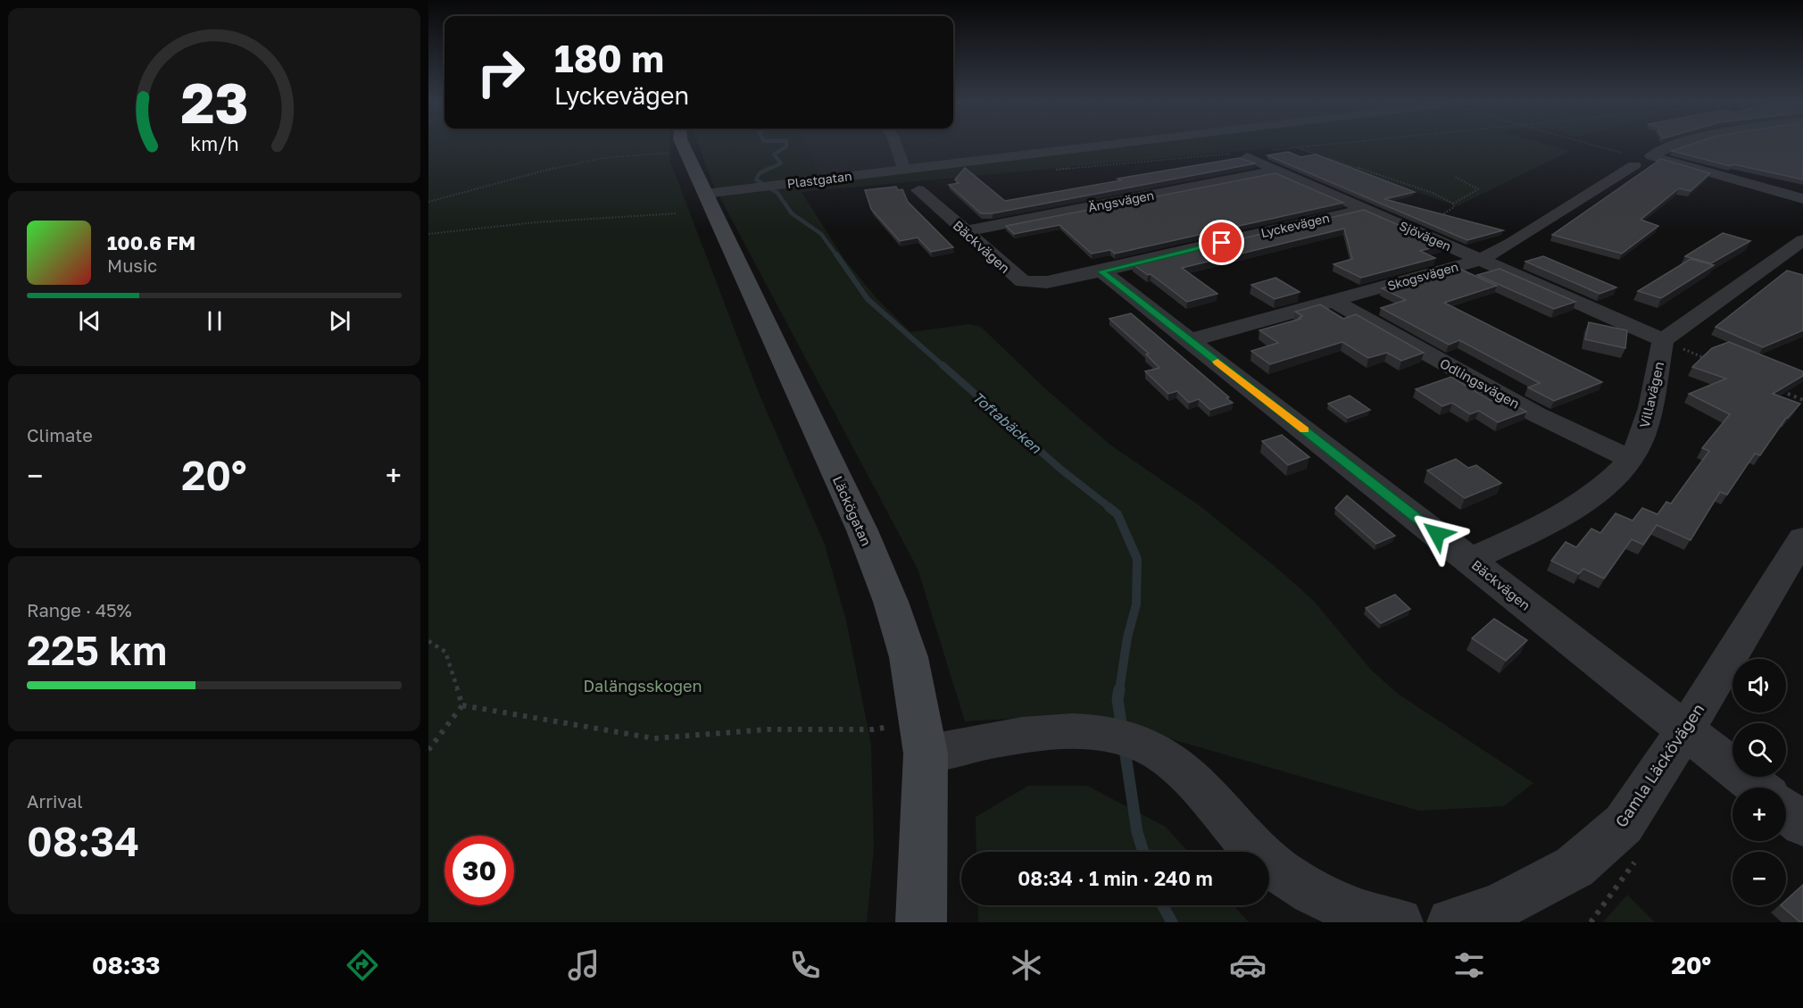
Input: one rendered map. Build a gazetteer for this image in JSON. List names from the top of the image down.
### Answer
{
  "streets": {
    "main road": ["Läckögatan"],
    "street": [
      "Plastgatan",
      "Ängsvägen",
      "Lyckevägen",
      "Sjövägen",
      "Bäckvägen",
      "Skogsvägen",
      "Odlingsvägen",
      "Villavägen",
      "Gamla Läckövägen"
    ]
  },
  "crossings": [
    ["Plastgatan", "Bäckvägen"],
    ["Plastgatan", "Läckögatan"],
    ["Ängsvägen", "Sjövägen"],
    ["Ängsvägen", "Bäckvägen"],
    ["Lyckevägen", "Sjövägen"],
    ["Lyckevägen", "Bäckvägen"],
    ["Sjövägen", "Skogsvägen"],
    ["Sjövägen", "Villavägen"],
    ["Bäckvägen", "Skogsvägen"],
    ["Bäckvägen", "Villavägen"],
    ["Bäckvägen", "Gamla Läckövägen"],
    ["Skogsvägen", "Odlingsvägen"],
    ["Odlingsvägen", "Villavägen"]
  ],
  "water": ["Toftabäcken"],
  "parks": ["Dalängsskogen"],
  "page": {
    "turn": ["180 m", "Lyckevägen"],
    "song": ["100.6 FM", "Music"],
    "tile": [
      "Climate",
      ["Range · 45%", "225 km"],
      ["Arrival", "08:34"]
    ],
    "heat": ["−", "20°", "+"],
    "map_buttons": ["+", "−"],
    "limit": "30",
    "trip": "08:34 · 1 min · 240 m",
    "tabs": ["08:33", "20°"],
    "gauge": ["23", "km/h"]
  }
}
